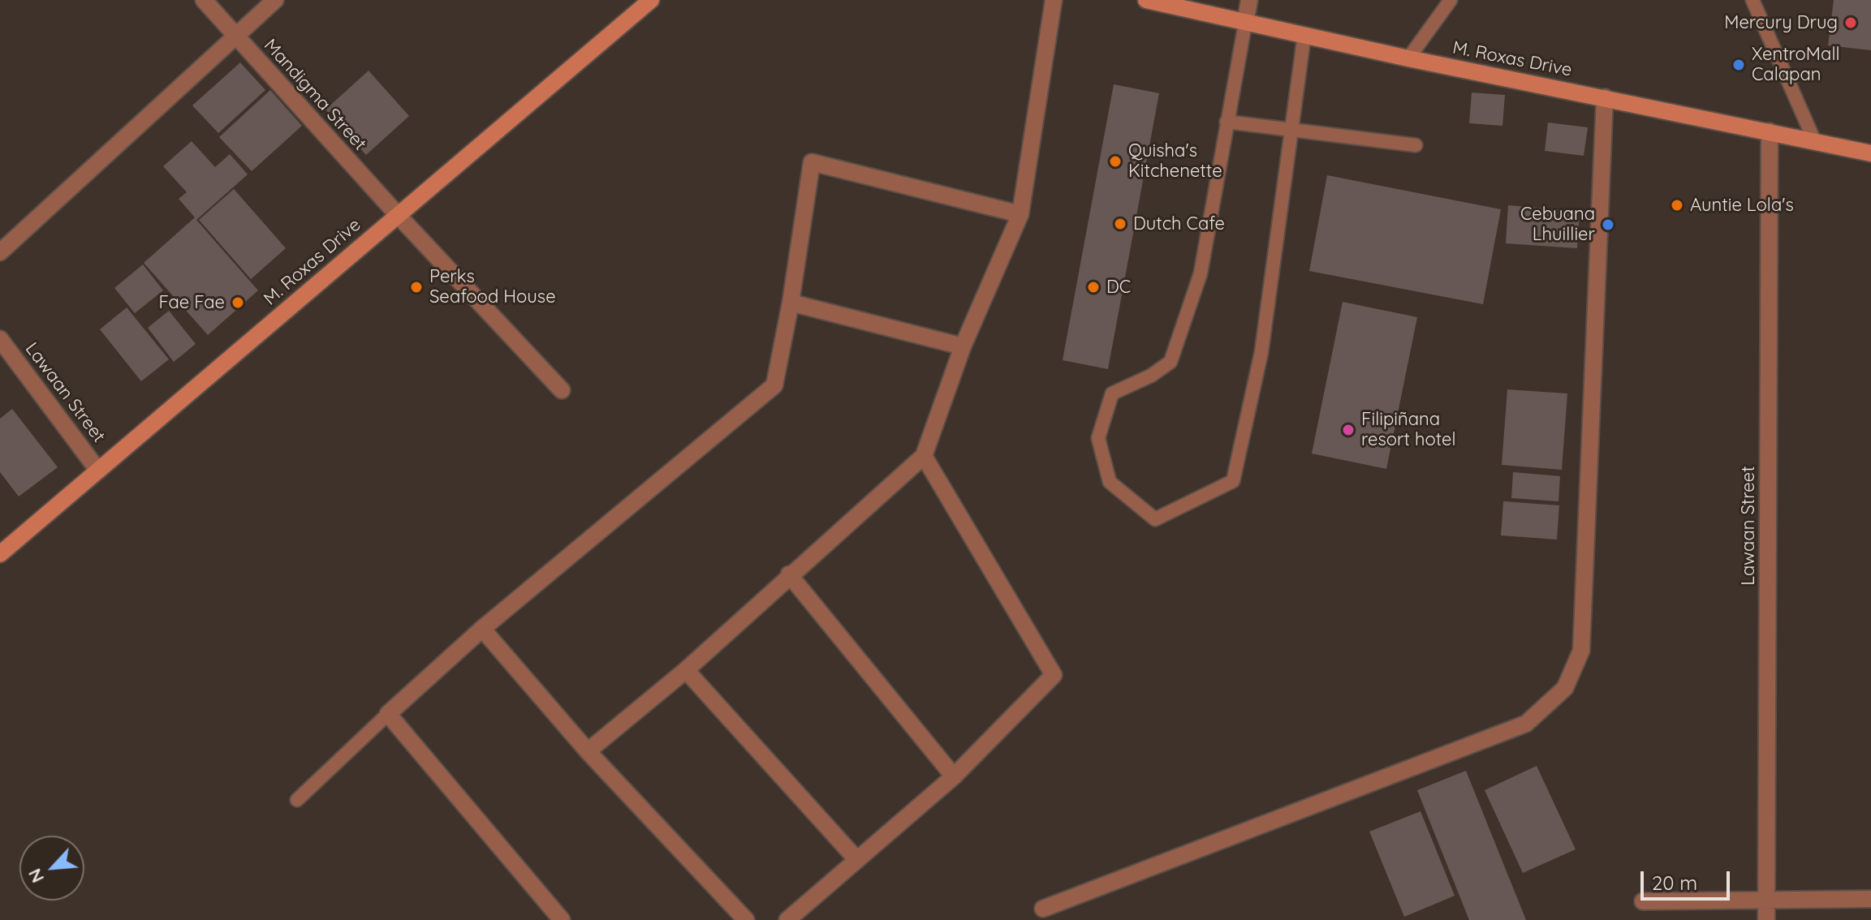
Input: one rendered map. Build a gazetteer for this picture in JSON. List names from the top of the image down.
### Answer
{
  "streets": {
    "main road": ["M. Roxas Drive"],
    "street": ["Mandigma Street", "Lawaan Street"]
  },
  "crossings": [
    ["M. Roxas Drive", "Mandigma Street"],
    ["M. Roxas Drive", "Lawaan Street"]
  ],
  "places": [
    "Mercury Drug",
    "XentroMall Calapan",
    "Quisha's Kitchenette",
    "Auntie Lola's",
    "Dutch Cafe",
    "Cebuana Lhuillier",
    "Perks Seafood House",
    "DC",
    "Fae Fae",
    "Filipiñana resort hotel"
  ],
  "scale_bar": "20 m",
  "north": "bottom left"
}
